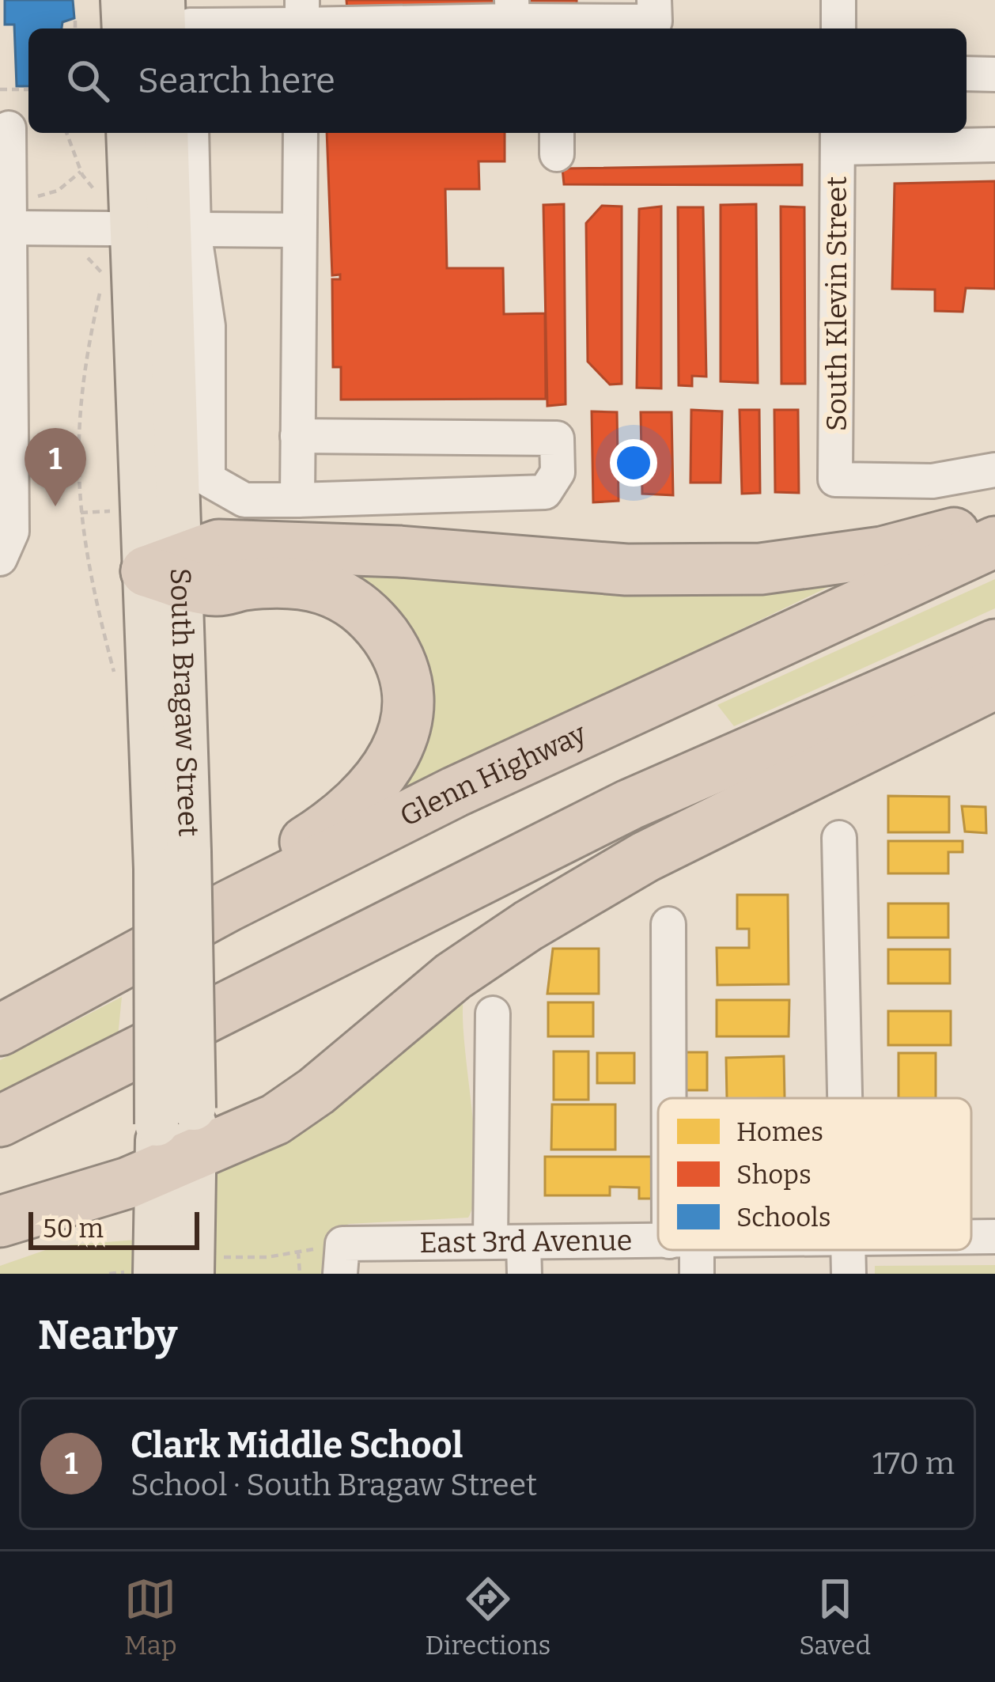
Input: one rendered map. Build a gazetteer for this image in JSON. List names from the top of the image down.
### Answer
{
  "streets": {
    "highway": ["Glenn Highway"],
    "main road": ["South Bragaw Street"],
    "street": ["South Klevin Street", "East 3rd Avenue"]
  },
  "legend": ["Homes", "Shops", "Schools"],
  "scale_bar": "50 m",
  "page": {
    "search": "Search here",
    "pins": "1",
    "scale": "50 m",
    "heading": "Nearby",
    "list": [
      {
        "mark": "1",
        "name": "Clark Middle School",
        "note": "School · South Bragaw Street",
        "value": "170 m"
      }
    ],
    "nav": ["Map", "Directions", "Saved"]
  }
}
